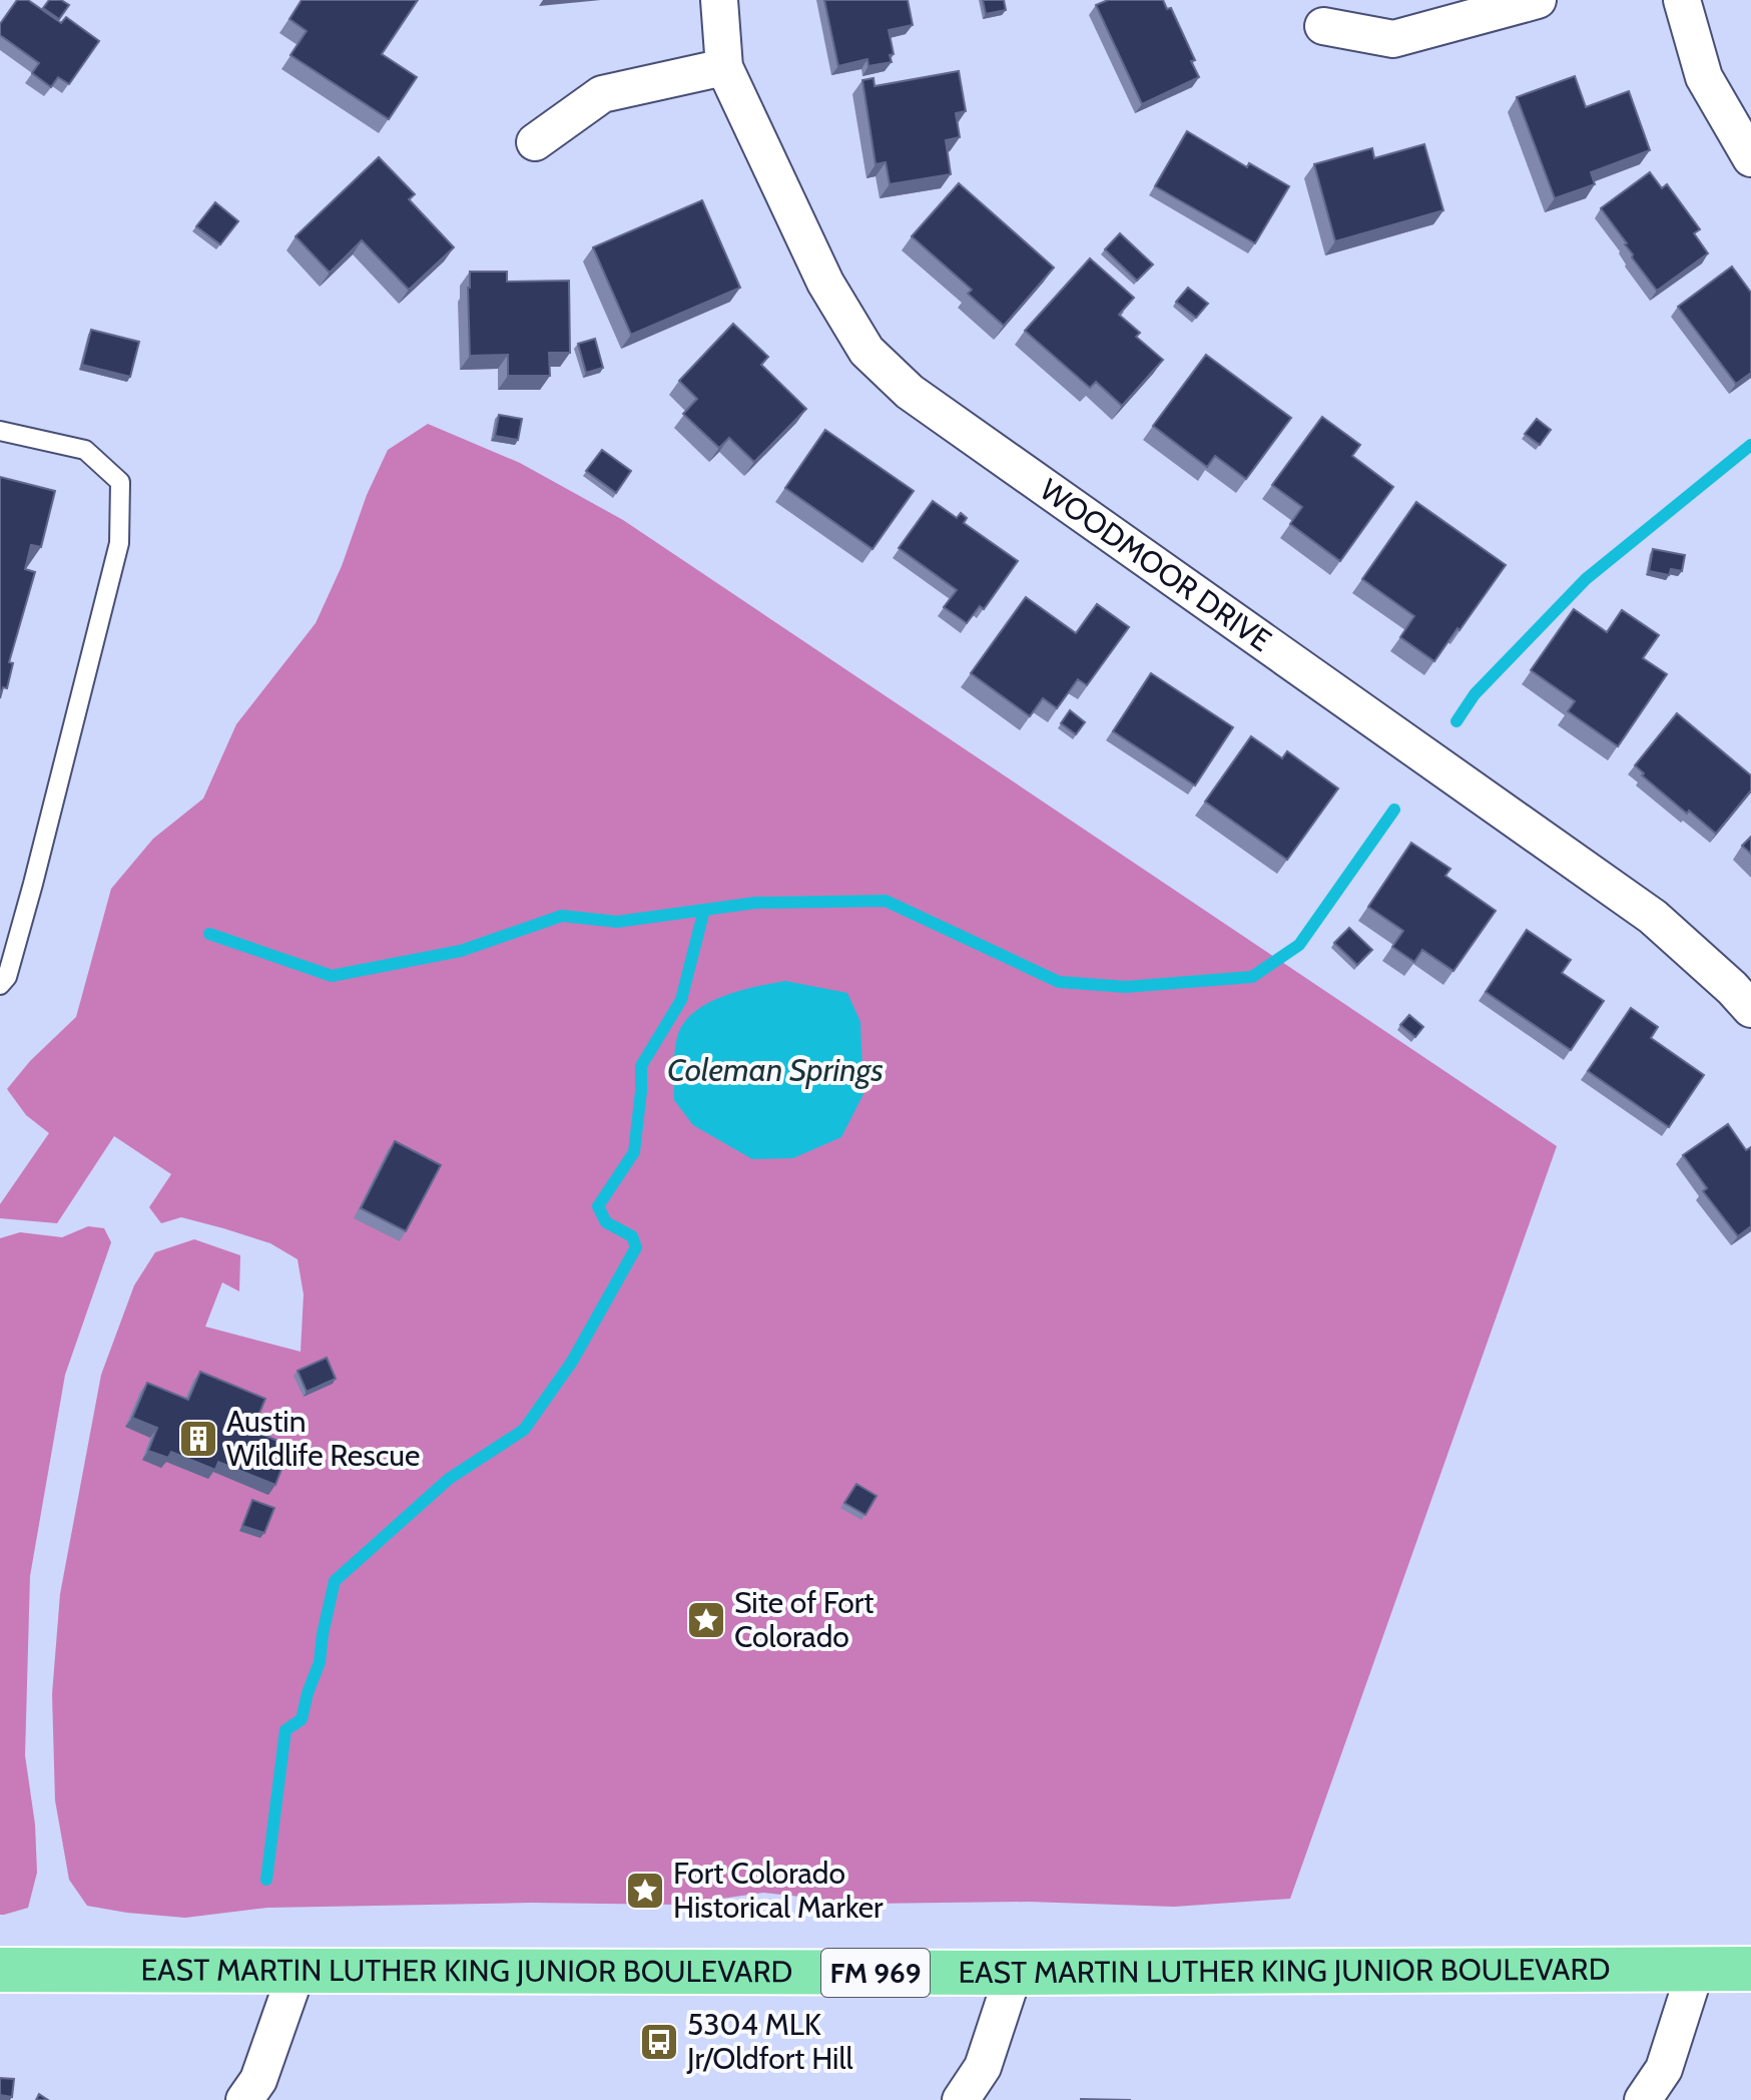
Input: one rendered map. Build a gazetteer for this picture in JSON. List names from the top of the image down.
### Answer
{
  "streets": {
    "main road": ["EAST MARTIN LUTHER KING JUNIOR BOULEVARD", "FM 969"],
    "street": ["WOODMOOR DRIVE"]
  },
  "water": ["Coleman Springs"],
  "places": {
    "building": ["Austin Wildlife Rescue"],
    "place": ["Site of Fort Colorado", "Fort Colorado Historical Marker"],
    "bus stop": ["5304 MLK Jr/Oldfort Hill"]
  }
}
